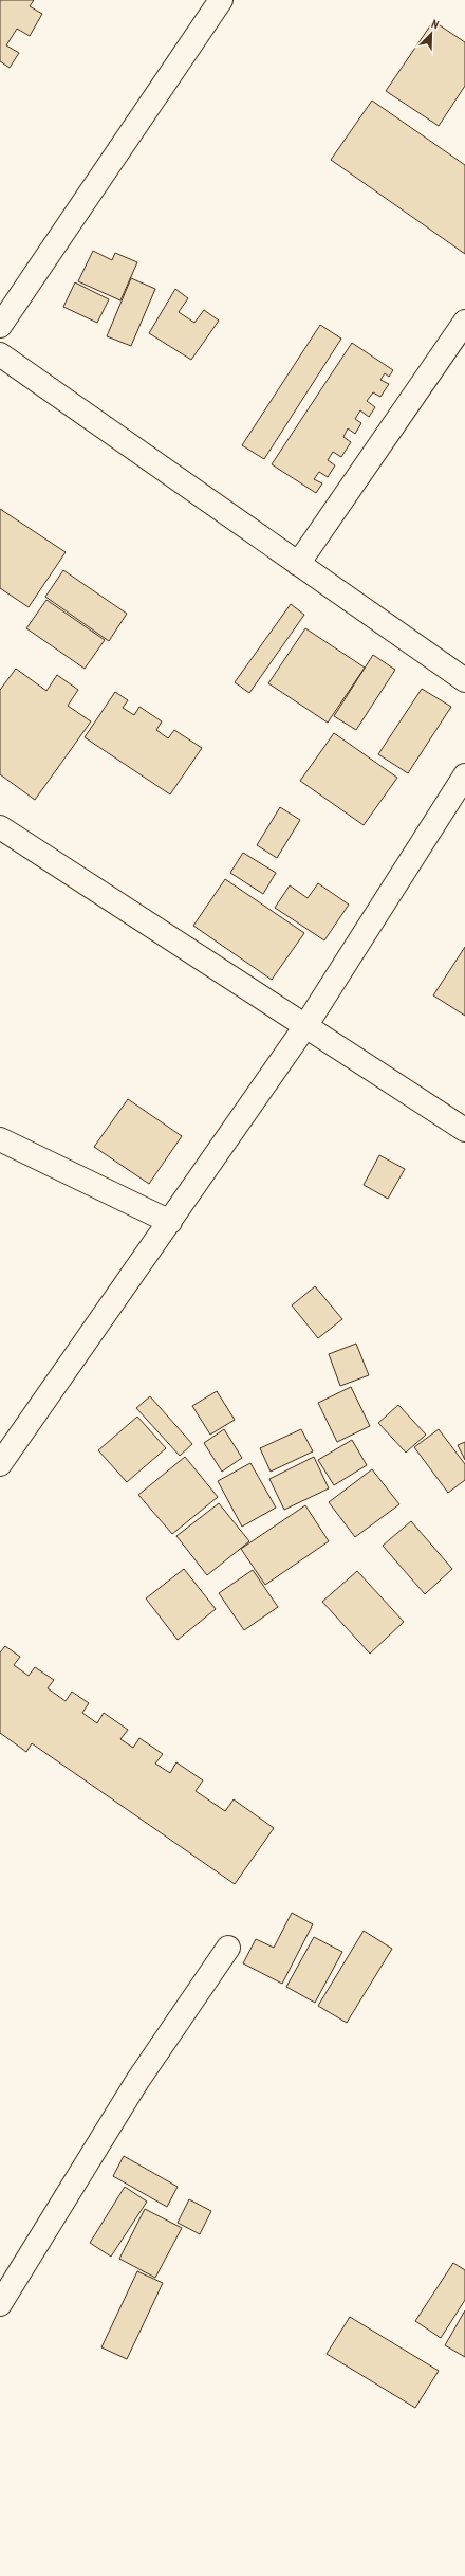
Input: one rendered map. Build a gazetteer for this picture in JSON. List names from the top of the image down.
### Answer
{
  "north": "top right"
}
